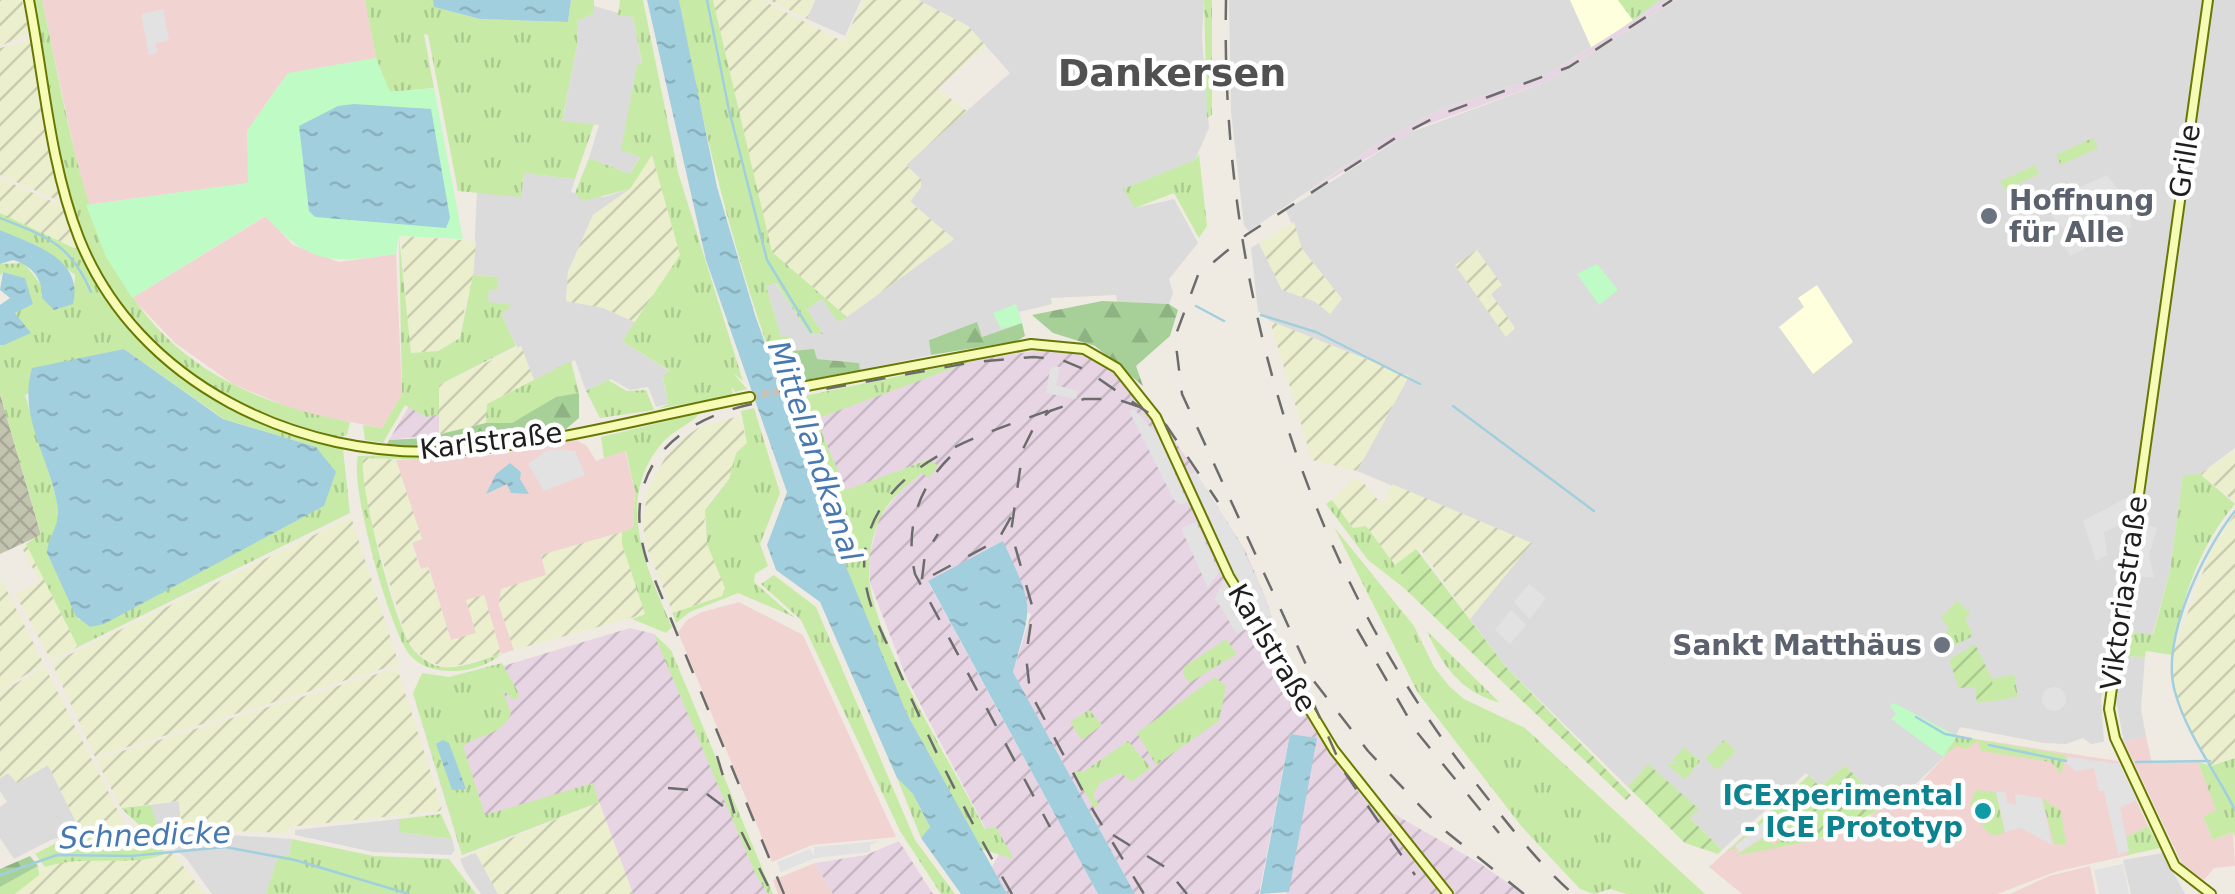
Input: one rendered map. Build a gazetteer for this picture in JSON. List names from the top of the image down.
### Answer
{
  "streets": {
    "street": ["Grille", "Karlstraße", "Viktoriastraße"]
  },
  "crossings": [
    ["Grille", "Viktoriastraße"]
  ],
  "districts": ["Dankersen"],
  "water": ["Mittellandkanal", "Schnedicke"],
  "places": ["Hoffnung für Alle", "Sankt Matthäus", "ICExperimental - ICE Prototyp"]
}
